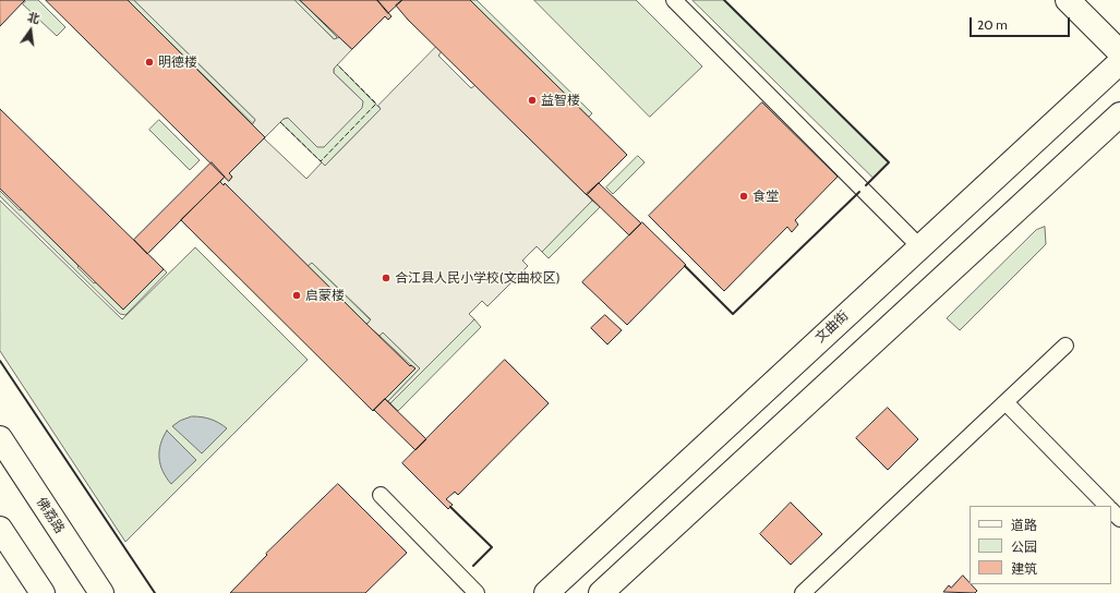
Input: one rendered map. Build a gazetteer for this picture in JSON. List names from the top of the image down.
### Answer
{
  "streets": {
    "street": ["文曲街", "佛荔路"]
  },
  "places": [
    "明德楼",
    "益智楼",
    "食堂",
    "合江县人民小学校(文曲校区)",
    "启蒙楼"
  ],
  "legend": ["道路", "公园", "建筑"],
  "scale_bar": "20 m",
  "north": "top"
}
